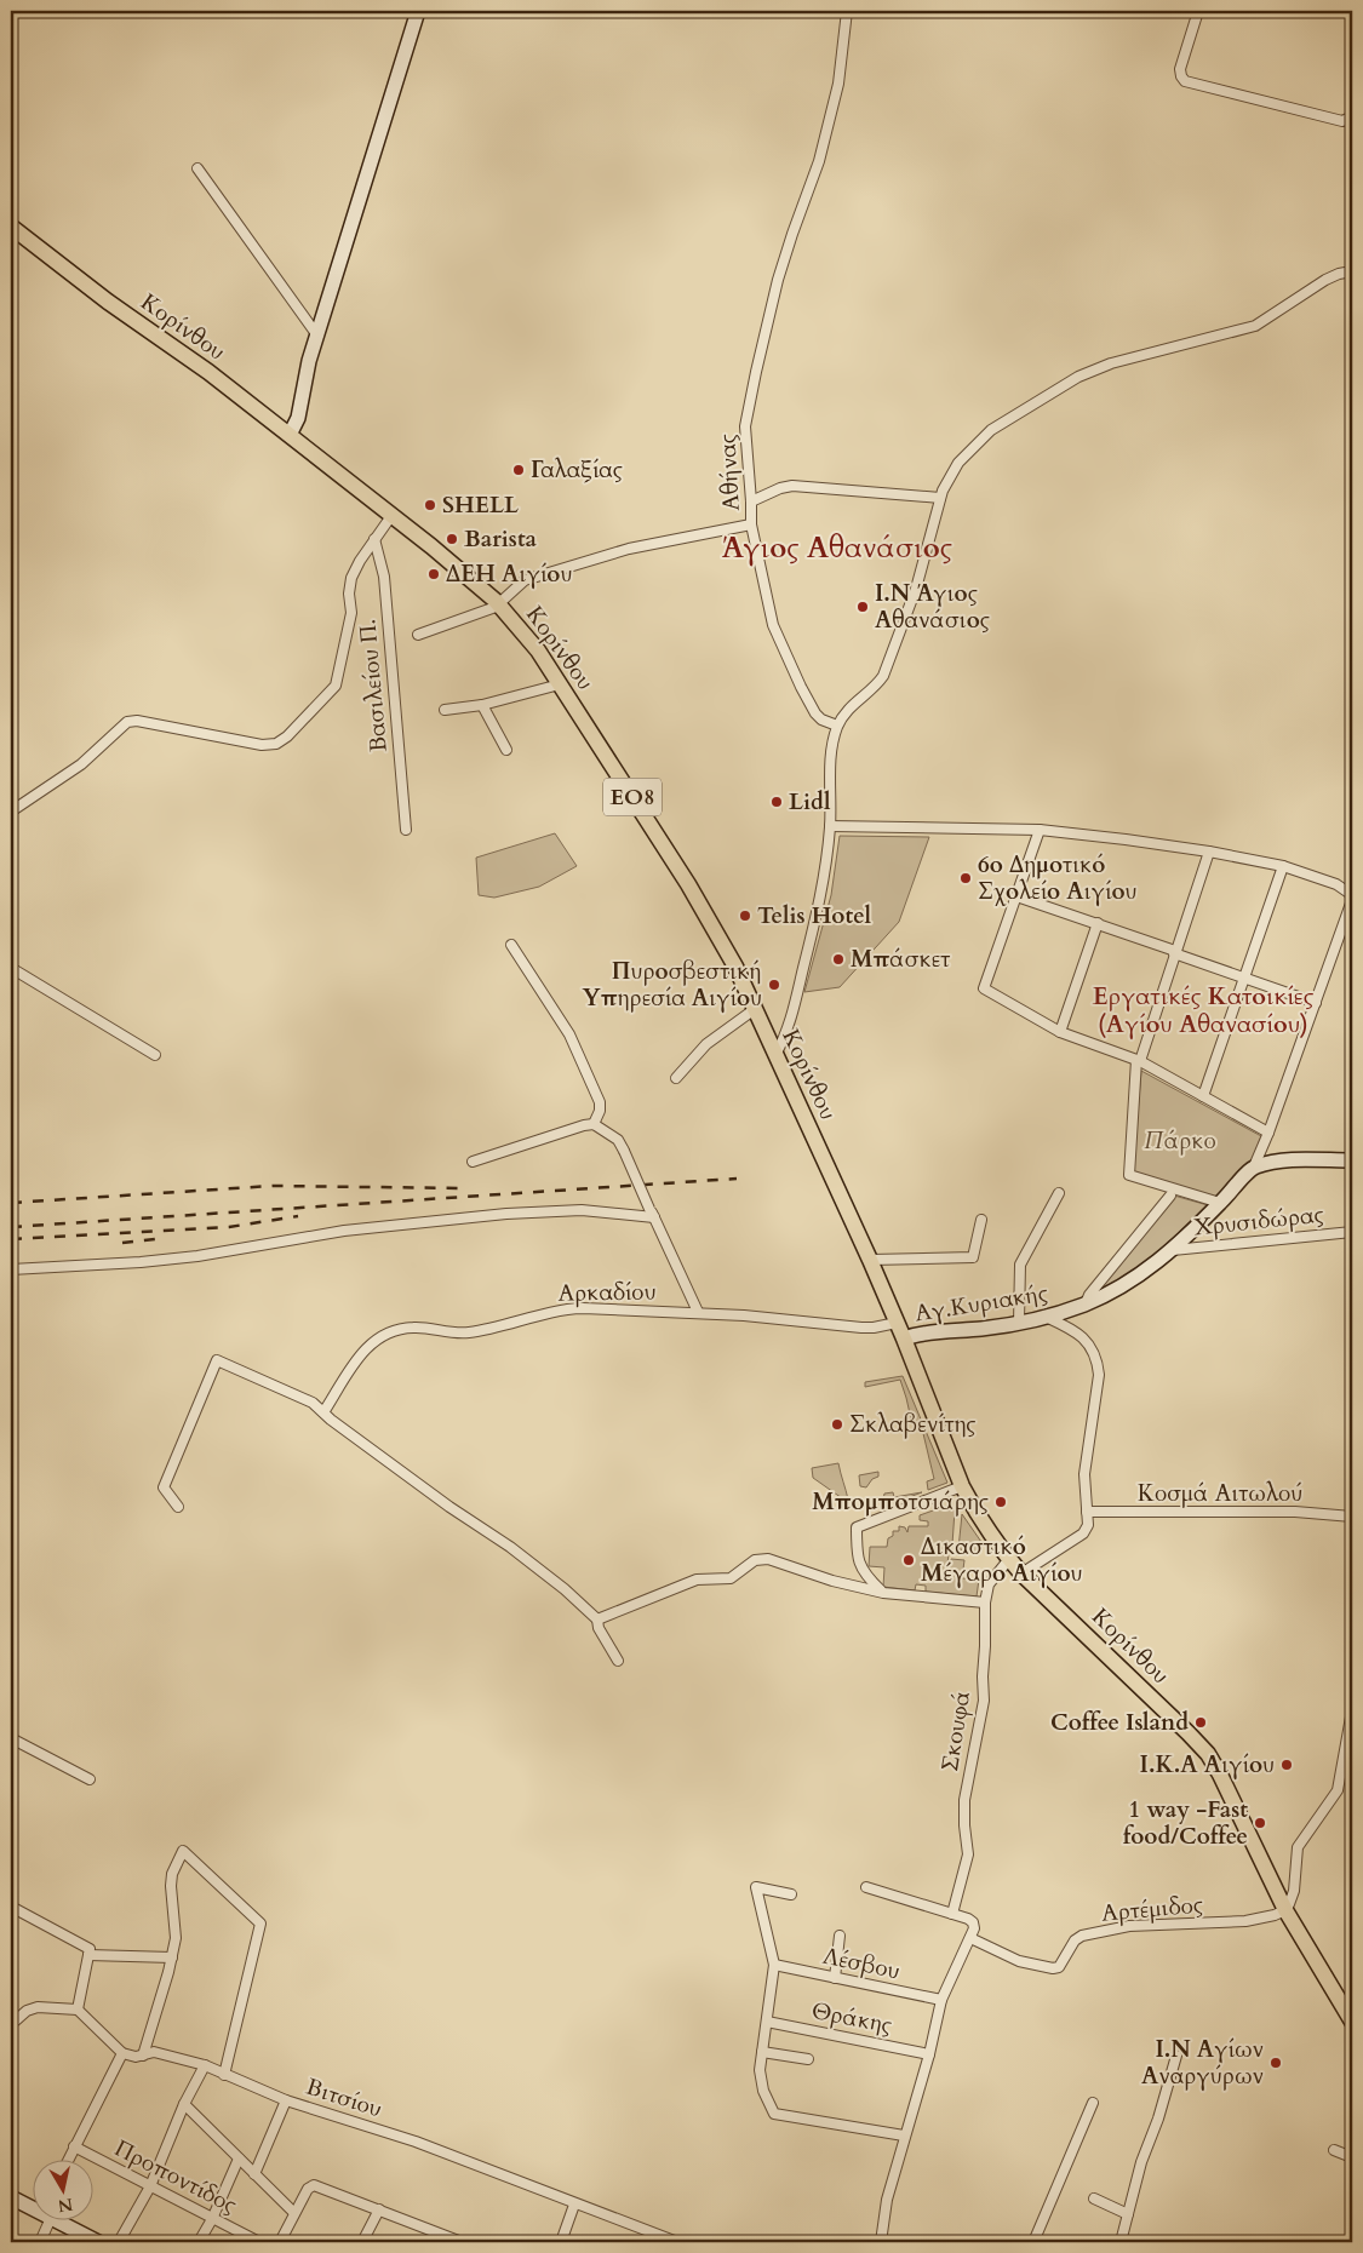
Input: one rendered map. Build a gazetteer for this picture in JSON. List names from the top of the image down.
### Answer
{
  "streets": {
    "main road": ["Κορίνθου", "ΕΟ8", "Αγ.Κυριακής"],
    "street": [
      "Αθήνας",
      "Βασιλείου Π.",
      "Χρυσιδώρας",
      "Αρκαδίου",
      "Κοσμά Αιτωλού",
      "Σκουφά",
      "Αρτέμιδος",
      "Λέσβου",
      "Θράκης",
      "Βιτσίου",
      "Προποντίδος"
    ]
  },
  "crossings": [
    ["Κορίνθου", "Αρκαδίου"],
    ["Κορίνθου", "Αγ.Κυριακής"],
    ["Κορίνθου", "Σκουφά"],
    ["Κορίνθου", "Αρτέμιδος"],
    ["Χρυσιδώρας", "Αγ.Κυριακής"]
  ],
  "districts": ["Άγιος Αθανάσιος", "Εργατικές Κατοικίες (Αγίου Αθανασίου)"],
  "parks": ["Πάρκο"],
  "places": [
    "Γαλαξίας",
    "SHELL",
    "Barista",
    "ΔΕΗ Αιγίου",
    "Ι.Ν Άγιος Αθανάσιος",
    "Lidl",
    "6ο Δημοτικό Σχολείο Αιγίου",
    "Telis Hotel",
    "Μπάσκετ",
    "Πυροσβεστική Υπηρεσία Αιγίου",
    "Σκλαβενίτης",
    "Μπομποτσιάρης",
    "Δικαστικό Μέγαρο Αιγίου",
    "Coffee Island",
    "Ι.Κ.Α Αιγίου",
    "1 way -Fast food/Coffee",
    "Ι.Ν Αγίων Αναργύρων"
  ],
  "north": "bottom"
}
